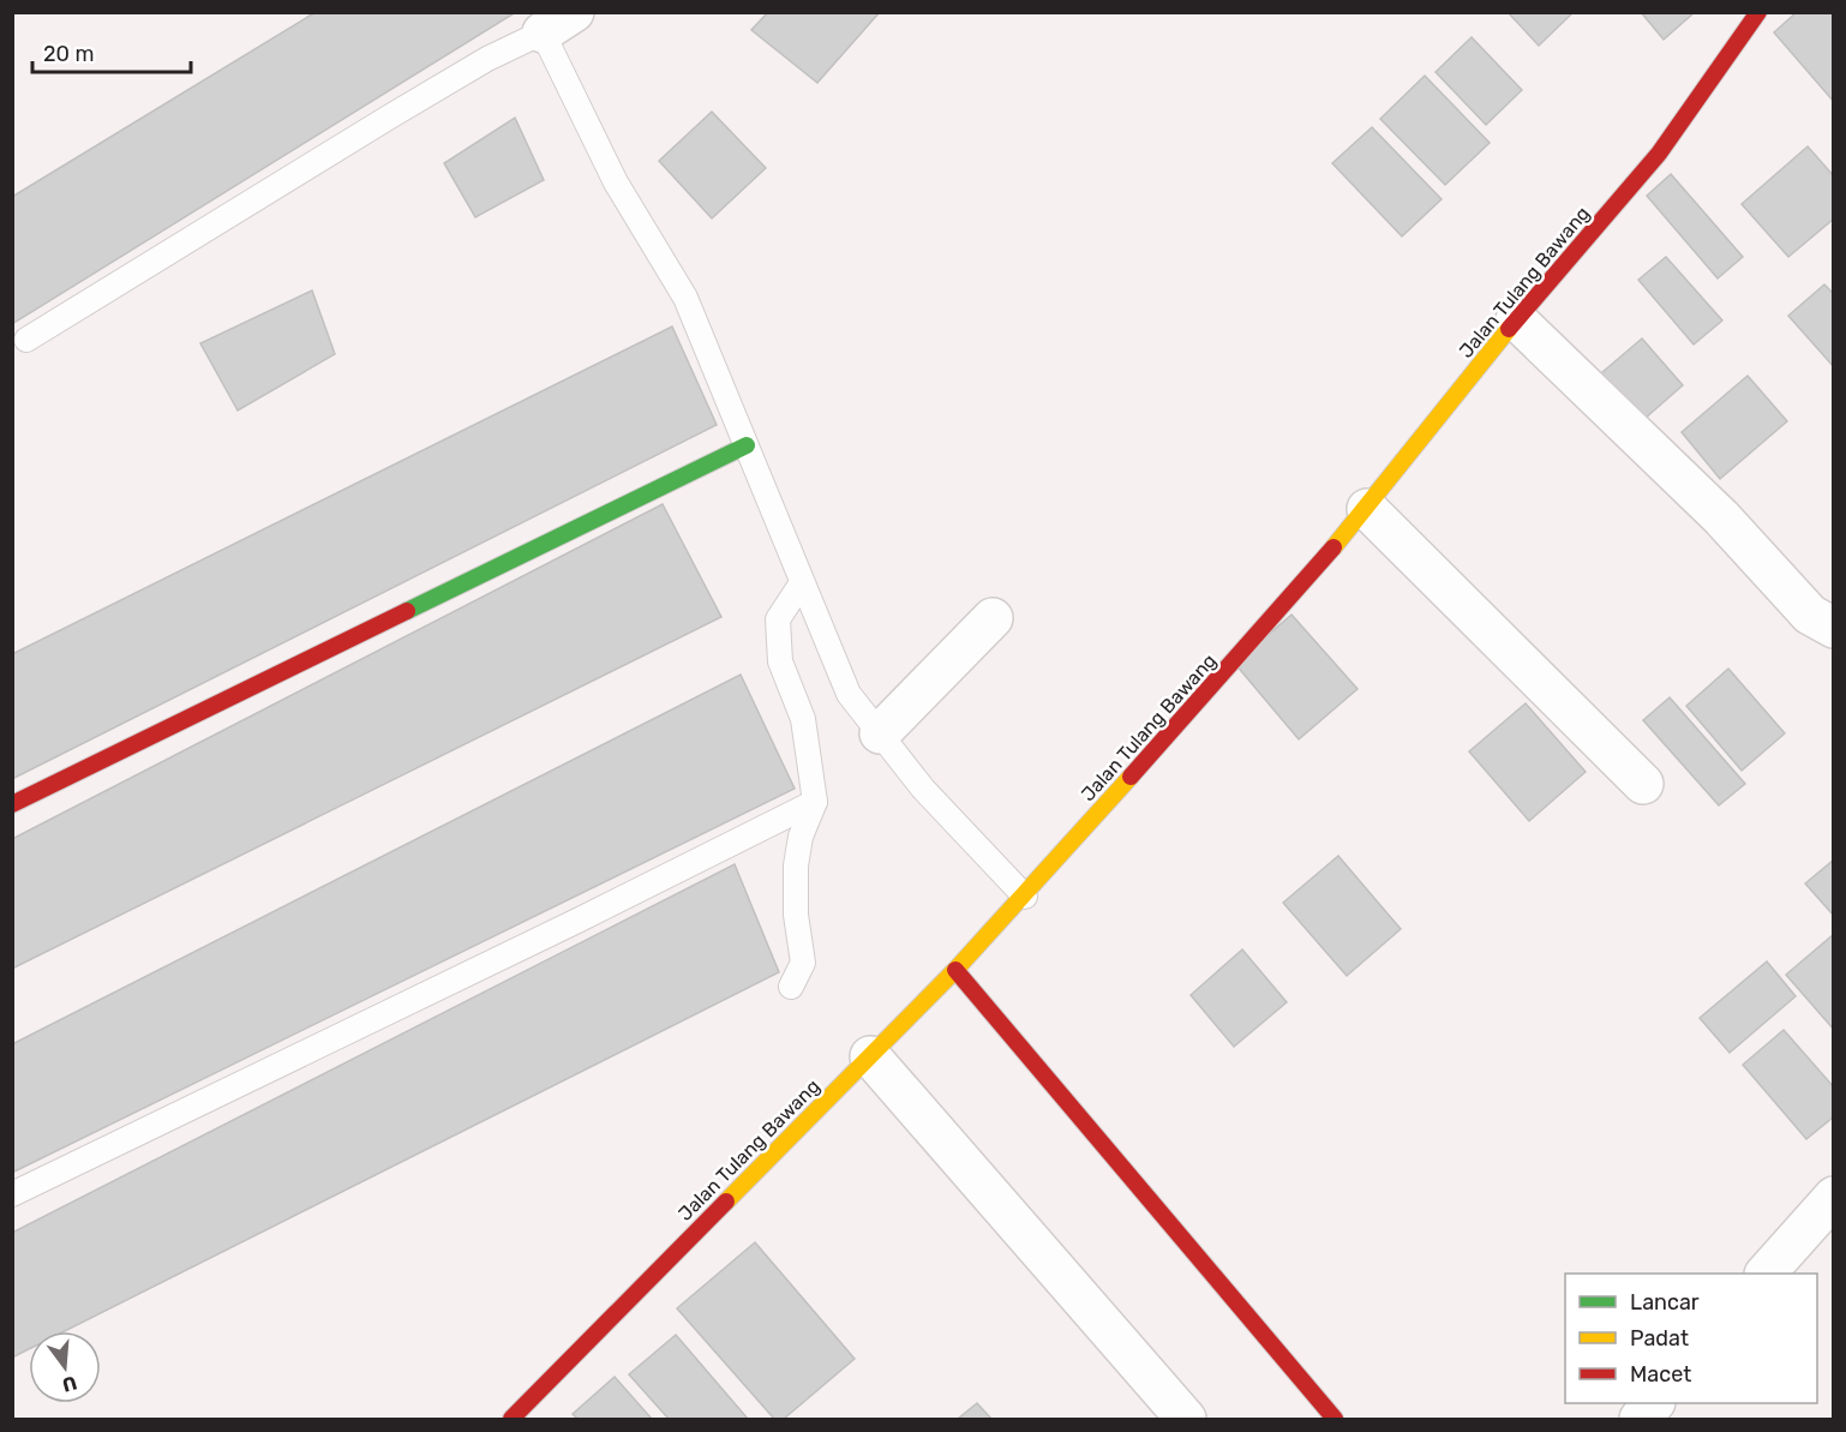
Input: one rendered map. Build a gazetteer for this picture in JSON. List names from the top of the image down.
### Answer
{
  "streets": {
    "street": ["Jalan Tulang Bawang"]
  },
  "legend": ["Lancar", "Padat", "Macet"],
  "scale_bar": "20 m",
  "north": "bottom"
}
